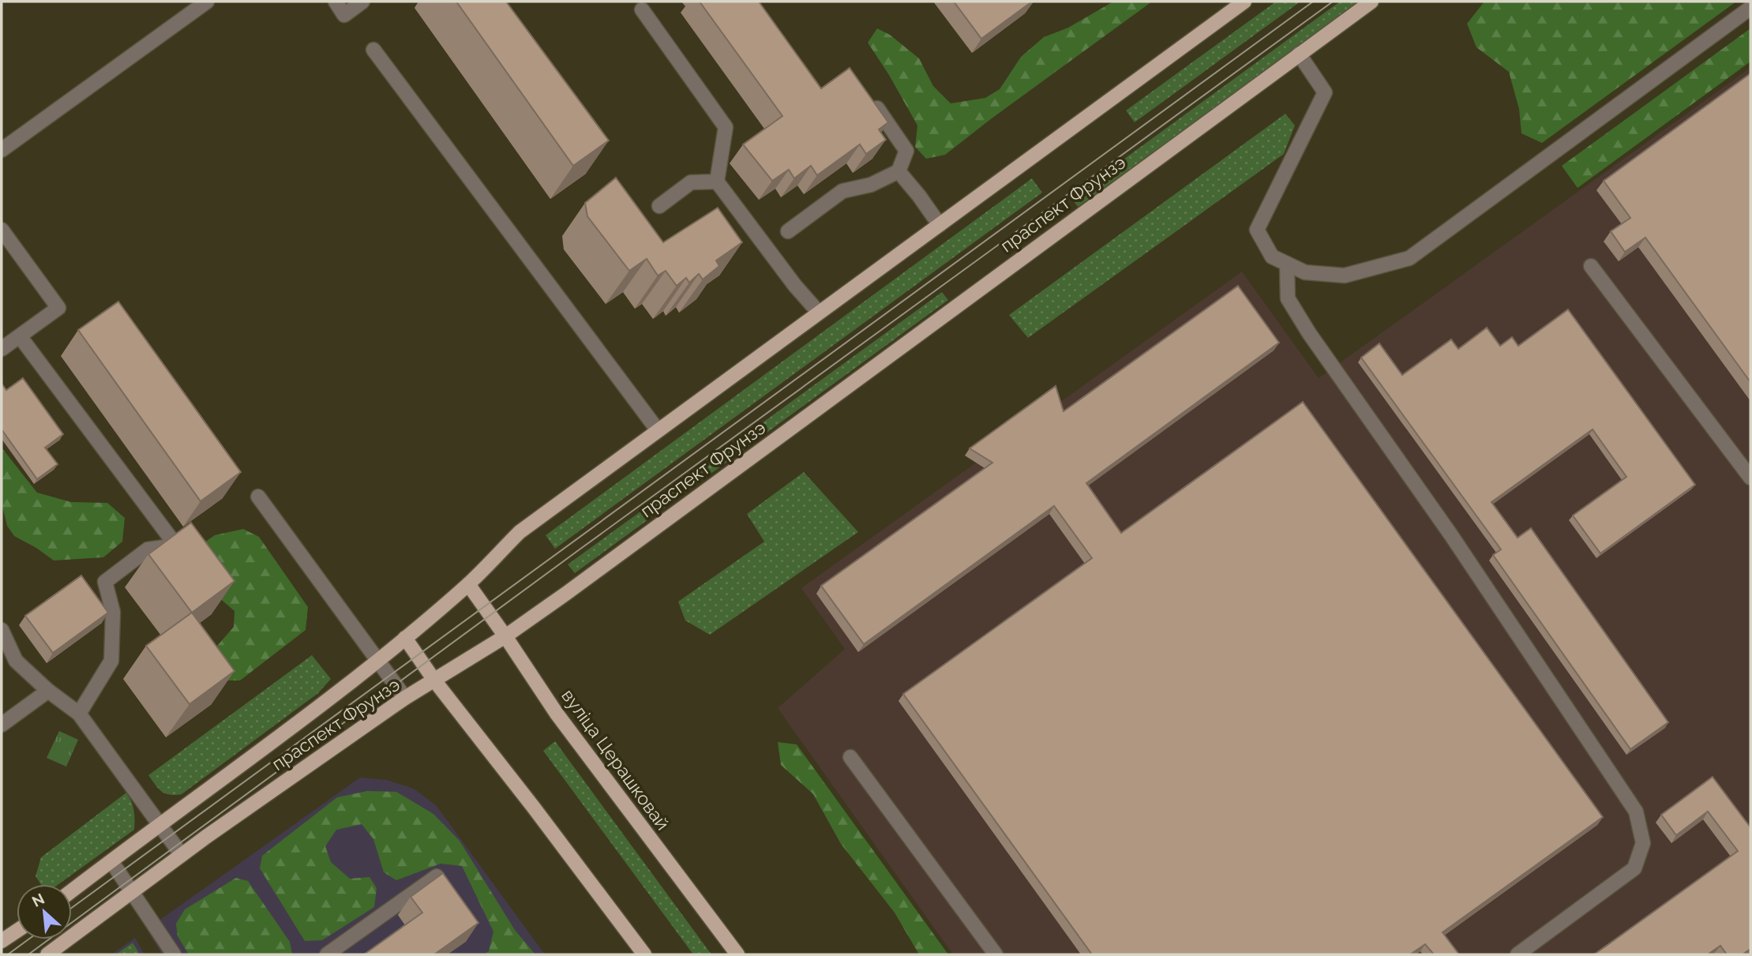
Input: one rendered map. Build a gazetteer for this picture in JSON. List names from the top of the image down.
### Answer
{
  "streets": {
    "main road": ["праспект Фрунзэ", "вуліца Церашковай"]
  },
  "crossings": [
    ["праспект Фрунзэ", "вуліца Церашковай"]
  ],
  "north": "top left"
}
